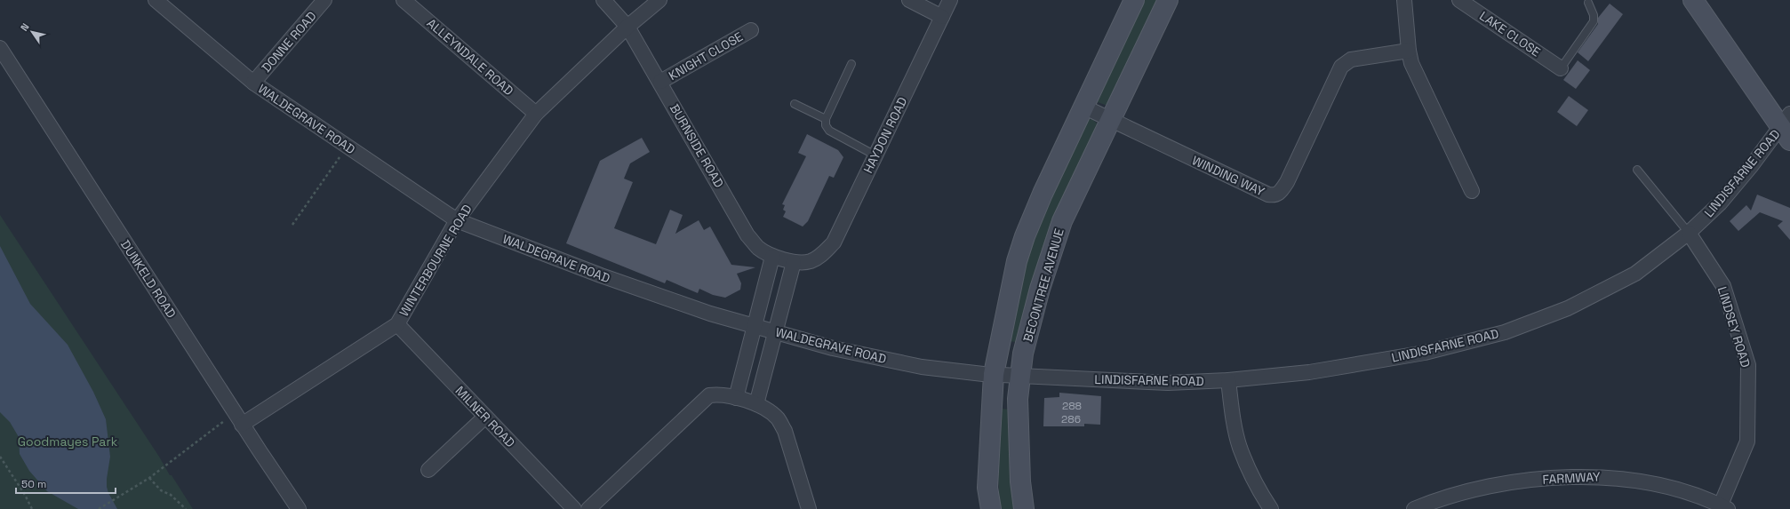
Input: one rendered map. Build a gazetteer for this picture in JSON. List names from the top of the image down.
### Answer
{
  "streets": {
    "street": [
      "LAKE CLOSE",
      "DONNE ROAD",
      "KNIGHT CLOSE",
      "ALLEYNDALE ROAD",
      "WALDEGRAVE ROAD",
      "HAYDON ROAD",
      "BURNSIDE ROAD",
      "LINDISFARNE ROAD",
      "WINDING WAY",
      "WINTERBOURNE ROAD",
      "DUNKELD ROAD",
      "BECONTREE AVENUE",
      "LINDSEY ROAD",
      "MILNER ROAD",
      "FARMWAY"
    ]
  },
  "crossings": [
    ["DONNE ROAD", "WALDEGRAVE ROAD"],
    ["KNIGHT CLOSE", "BURNSIDE ROAD"],
    ["ALLEYNDALE ROAD", "WINTERBOURNE ROAD"],
    ["WALDEGRAVE ROAD", "LINDISFARNE ROAD"],
    ["WALDEGRAVE ROAD", "WINTERBOURNE ROAD"],
    ["WALDEGRAVE ROAD", "BECONTREE AVENUE"],
    ["HAYDON ROAD", "BURNSIDE ROAD"],
    ["BURNSIDE ROAD", "WINTERBOURNE ROAD"],
    ["LINDISFARNE ROAD", "BECONTREE AVENUE"],
    ["LINDISFARNE ROAD", "LINDSEY ROAD"],
    ["WINDING WAY", "BECONTREE AVENUE"],
    ["WINTERBOURNE ROAD", "DUNKELD ROAD"],
    ["WINTERBOURNE ROAD", "MILNER ROAD"],
    ["LINDSEY ROAD", "FARMWAY"]
  ],
  "parks": ["Goodmayes Park"],
  "house_numbers": ["288", "286"],
  "scale_bar": "50 m",
  "north": "top left"
}
